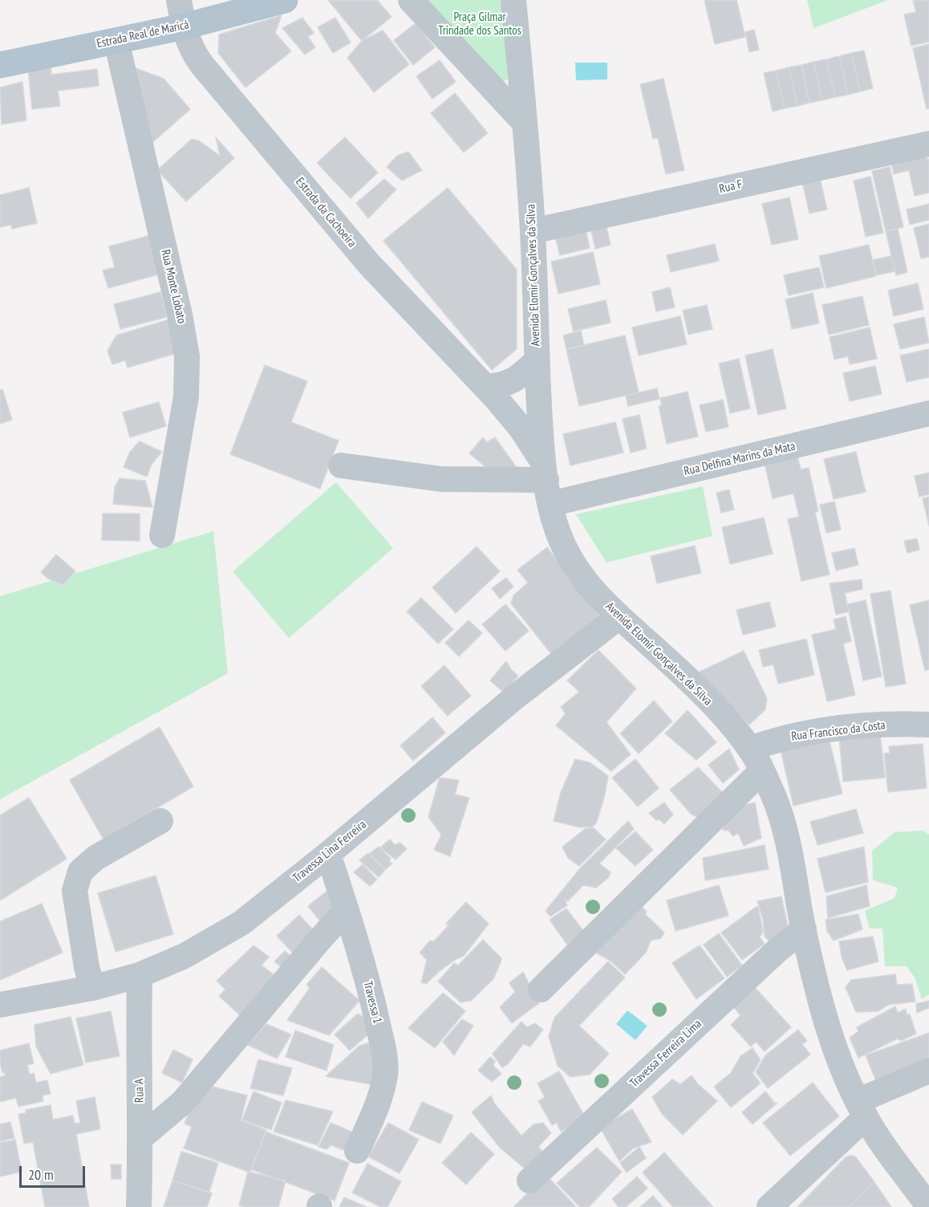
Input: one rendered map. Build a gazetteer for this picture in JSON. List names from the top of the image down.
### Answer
{
  "streets": {
    "main road": ["Estrada Real de Maricá"],
    "street": [
      "Rua F",
      "Estrada da Cachoeira",
      "Avenida Elomir Gonçalves da Silva",
      "Rua Monte Lobato",
      "Rua Delfina Marins da Mata",
      "Rua Francisco da Costa",
      "Travessa Lina Ferreira",
      "Travessa 1",
      "Travessa Ferreira Lima",
      "Rua A"
    ]
  },
  "crossings": [
    ["Estrada Real de Maricá", "Estrada da Cachoeira"],
    ["Estrada Real de Maricá", "Rua Monte Lobato"],
    ["Rua F", "Avenida Elomir Gonçalves da Silva"],
    ["Estrada da Cachoeira", "Avenida Elomir Gonçalves da Silva"],
    ["Estrada da Cachoeira", "Rua Delfina Marins da Mata"],
    ["Avenida Elomir Gonçalves da Silva", "Rua Delfina Marins da Mata"],
    ["Avenida Elomir Gonçalves da Silva", "Rua Francisco da Costa"],
    ["Avenida Elomir Gonçalves da Silva", "Travessa Lina Ferreira"],
    ["Avenida Elomir Gonçalves da Silva", "Travessa Ferreira Lima"],
    ["Travessa Lina Ferreira", "Travessa 1"],
    ["Travessa Lina Ferreira", "Rua A"]
  ],
  "parks": ["Praça Gilmar Trindade dos Santos"],
  "scale_bar": "20 m"
}
